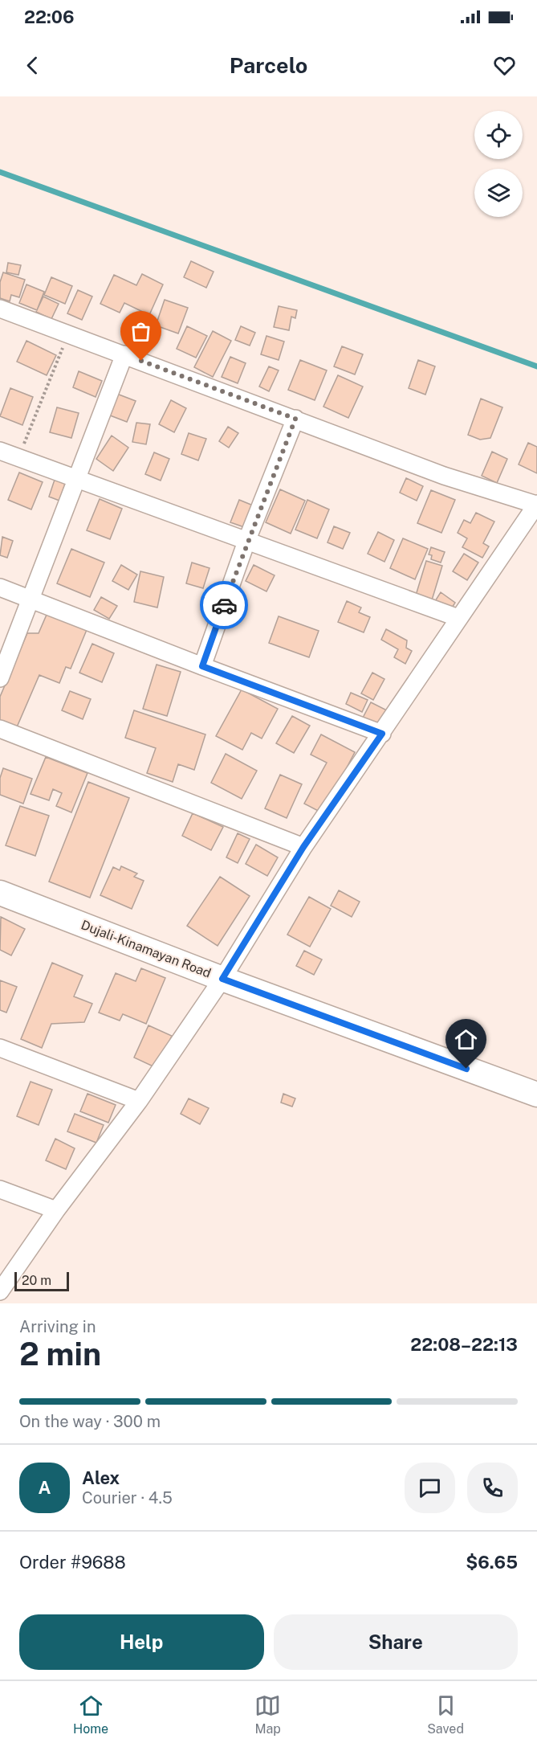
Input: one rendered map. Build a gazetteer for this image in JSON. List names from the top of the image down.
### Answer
{
  "streets": {
    "main road": ["Dujali-Kinamayan Road"]
  },
  "scale_bar": "20 m",
  "page": {
    "status": "22:06",
    "header": "Parcelo",
    "scale": "20 m",
    "heading": ["2 min", "Arriving in", "22:08–22:13"],
    "panel": [
      "Alex",
      "Courier · 4.5",
      "Order #9688",
      "$6.65"
    ],
    "bar": "On the way · 300 m",
    "round": "A",
    "buttons": ["Help", "Share"],
    "tabs": ["Home", "Map", "Saved"]
  }
}
